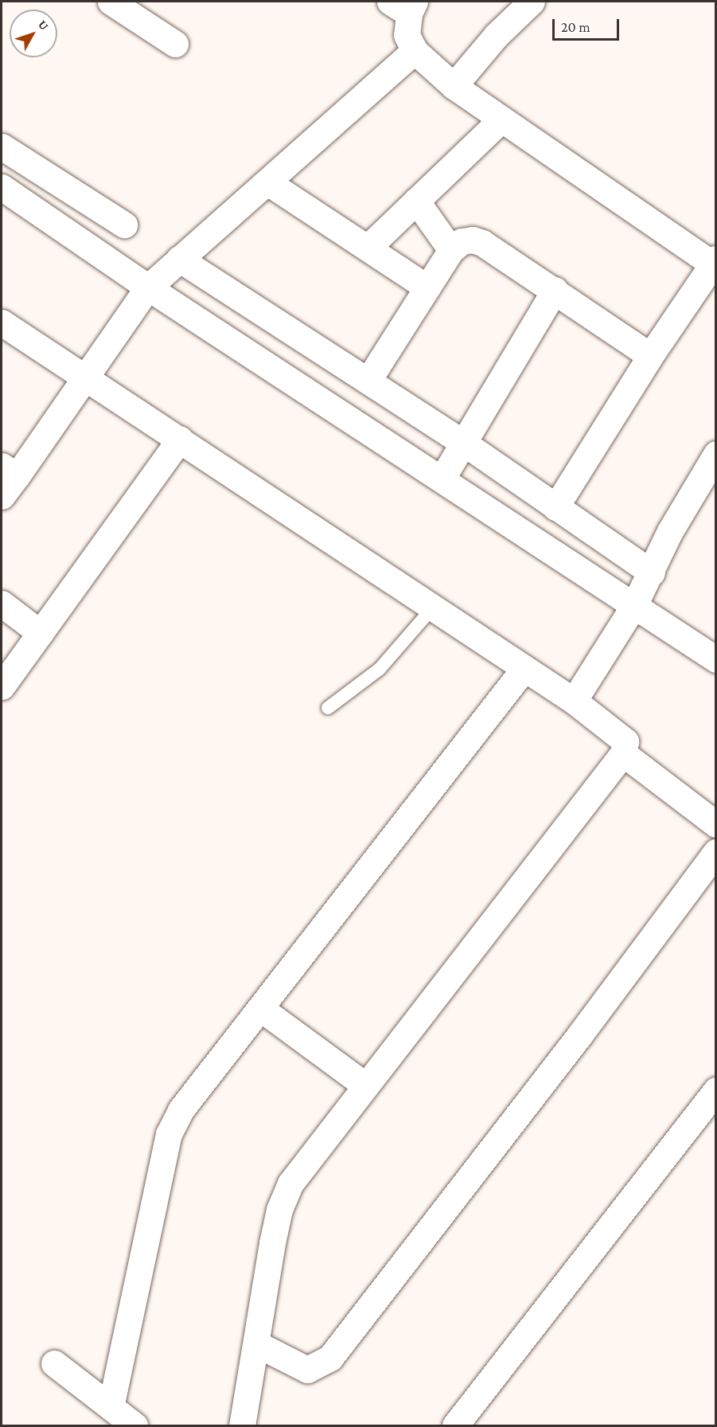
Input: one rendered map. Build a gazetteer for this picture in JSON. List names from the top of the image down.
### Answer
{
  "scale_bar": "20 m",
  "north": "top right"
}
